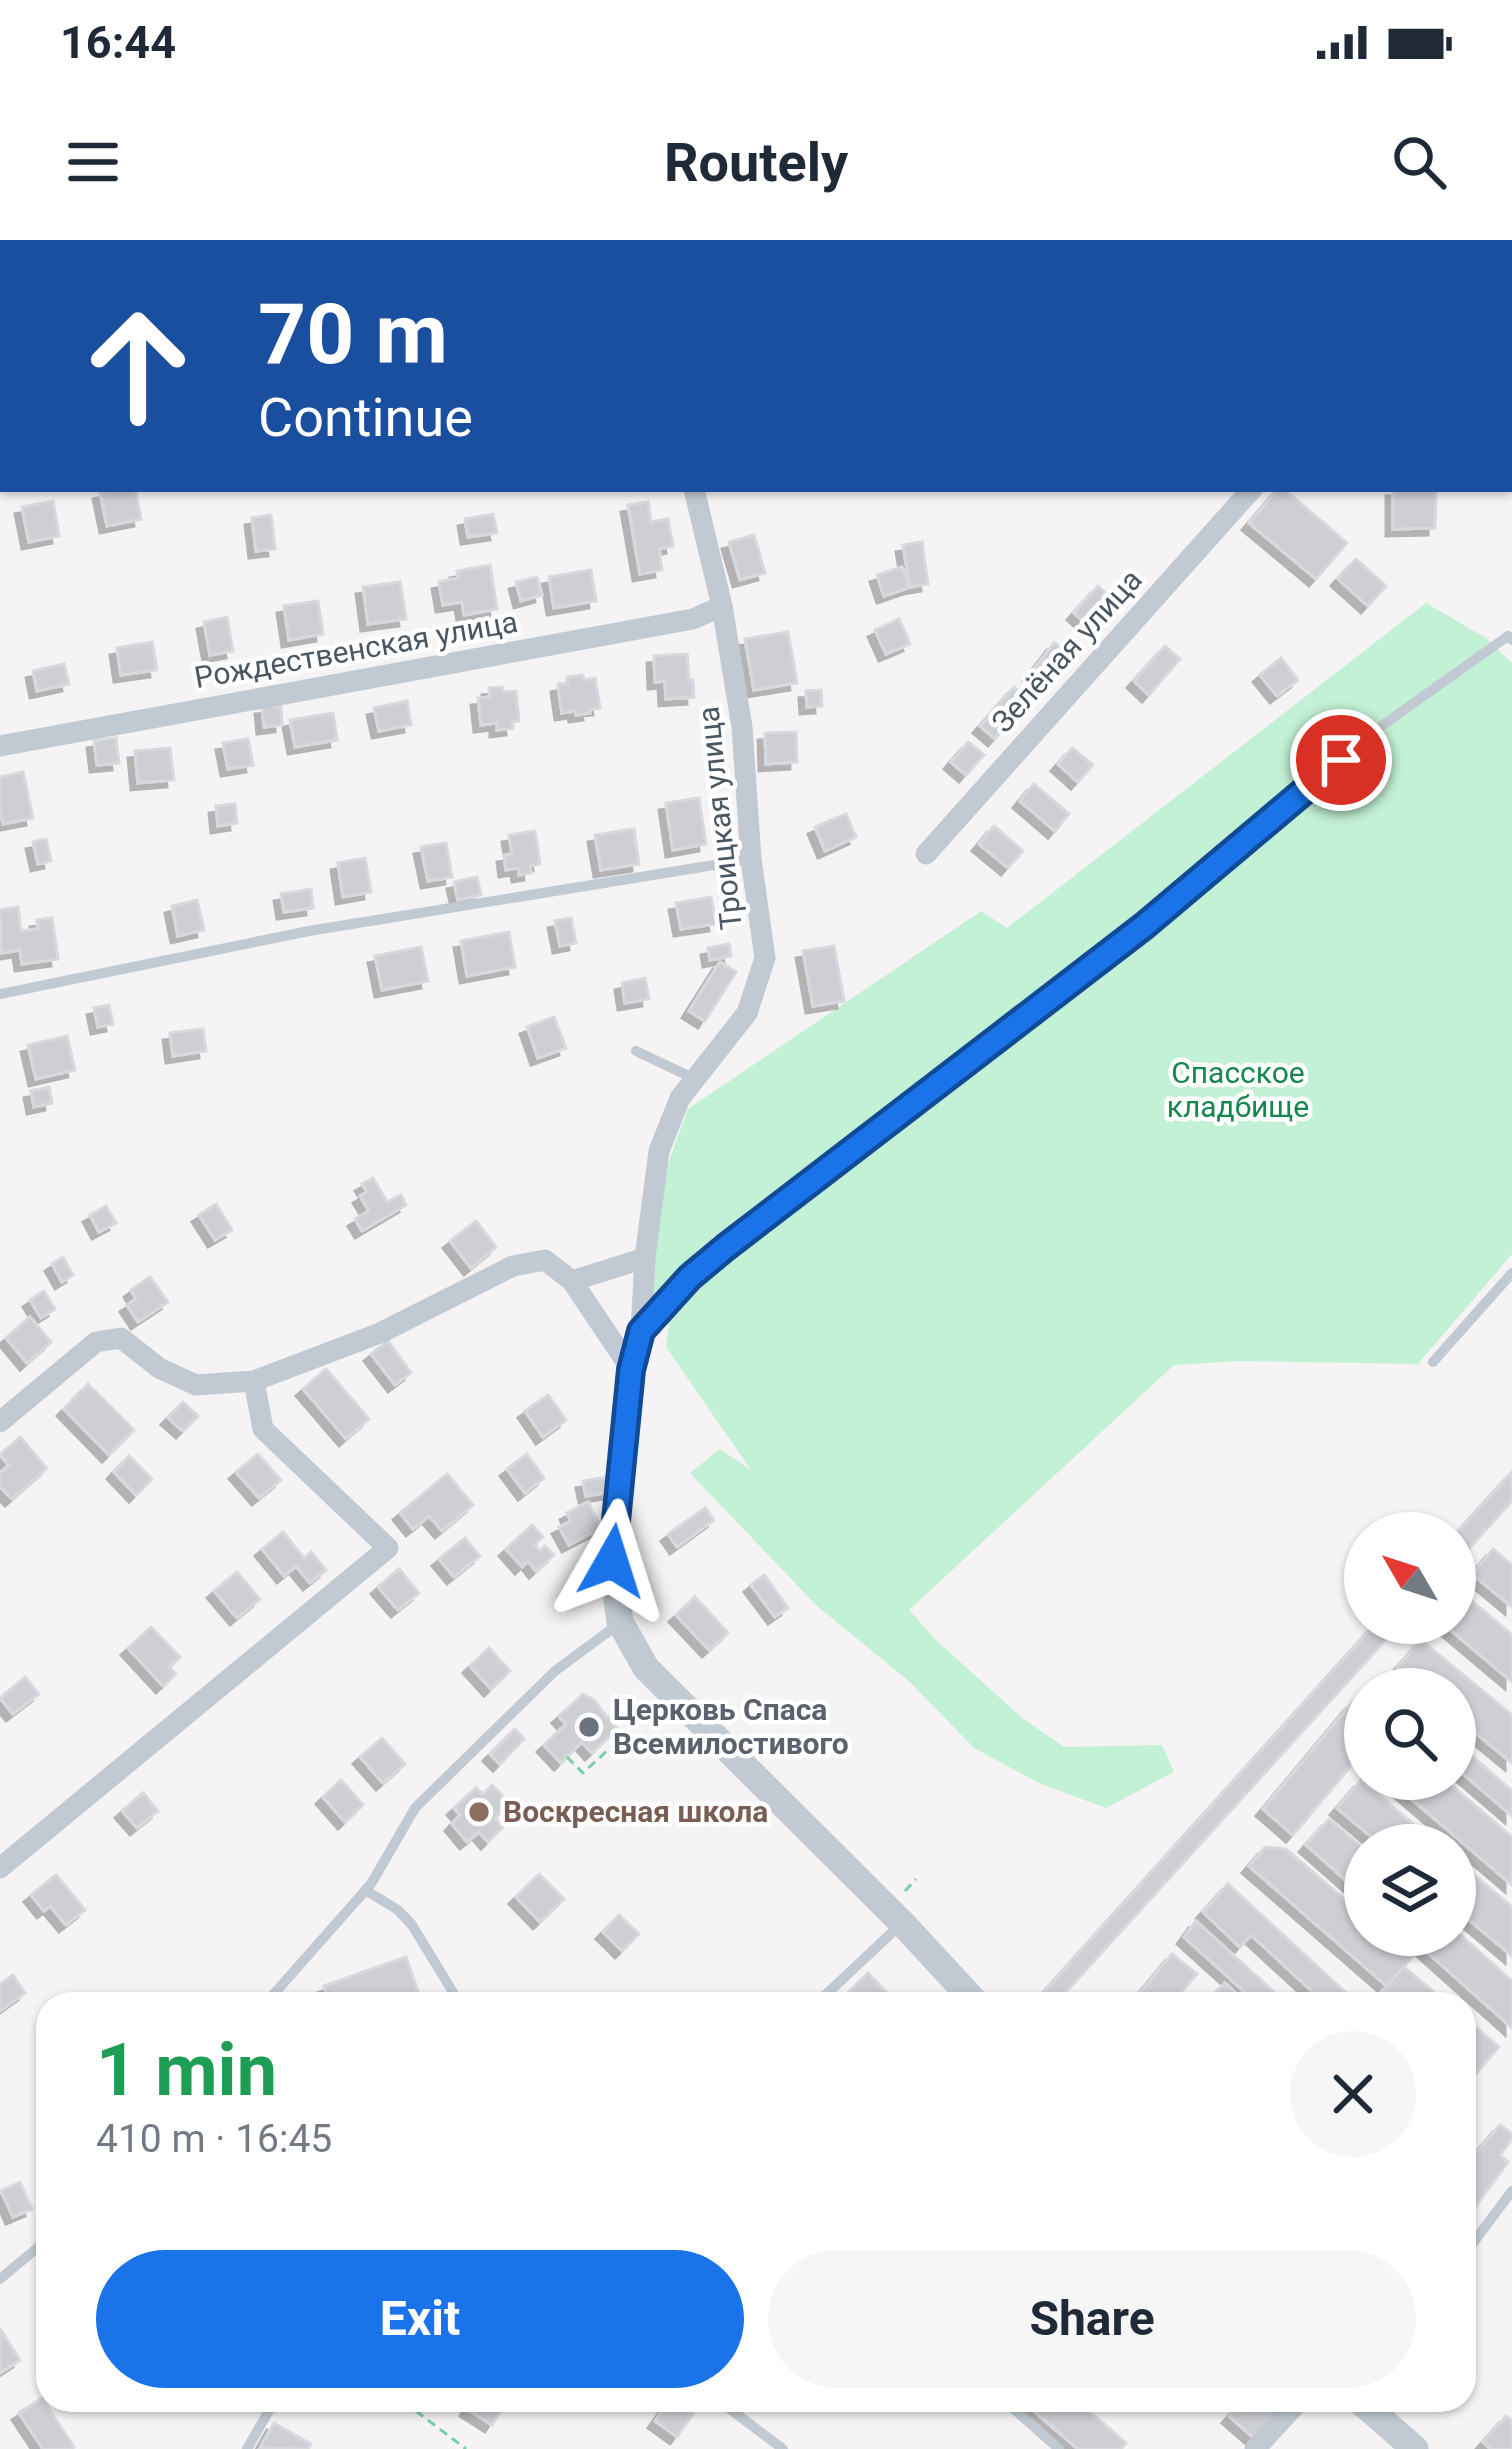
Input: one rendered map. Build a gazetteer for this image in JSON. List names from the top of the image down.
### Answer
{
  "streets": {
    "street": ["Рождественская улица", "Зелёная улица", "Троицкая улица"]
  },
  "crossings": [
    ["Рождественская улица", "Троицкая улица"]
  ],
  "parks": ["Спасское кладбище"],
  "places": ["Церковь Спаса Всемилостивого", "Воскресная школа"],
  "north": "top left",
  "page": {
    "status": "16:44",
    "header": "Routely",
    "turn": ["70 m", "Continue"],
    "heading": ["1 min", "410 m · 16:45"],
    "buttons": ["Exit", "Share"]
  }
}
